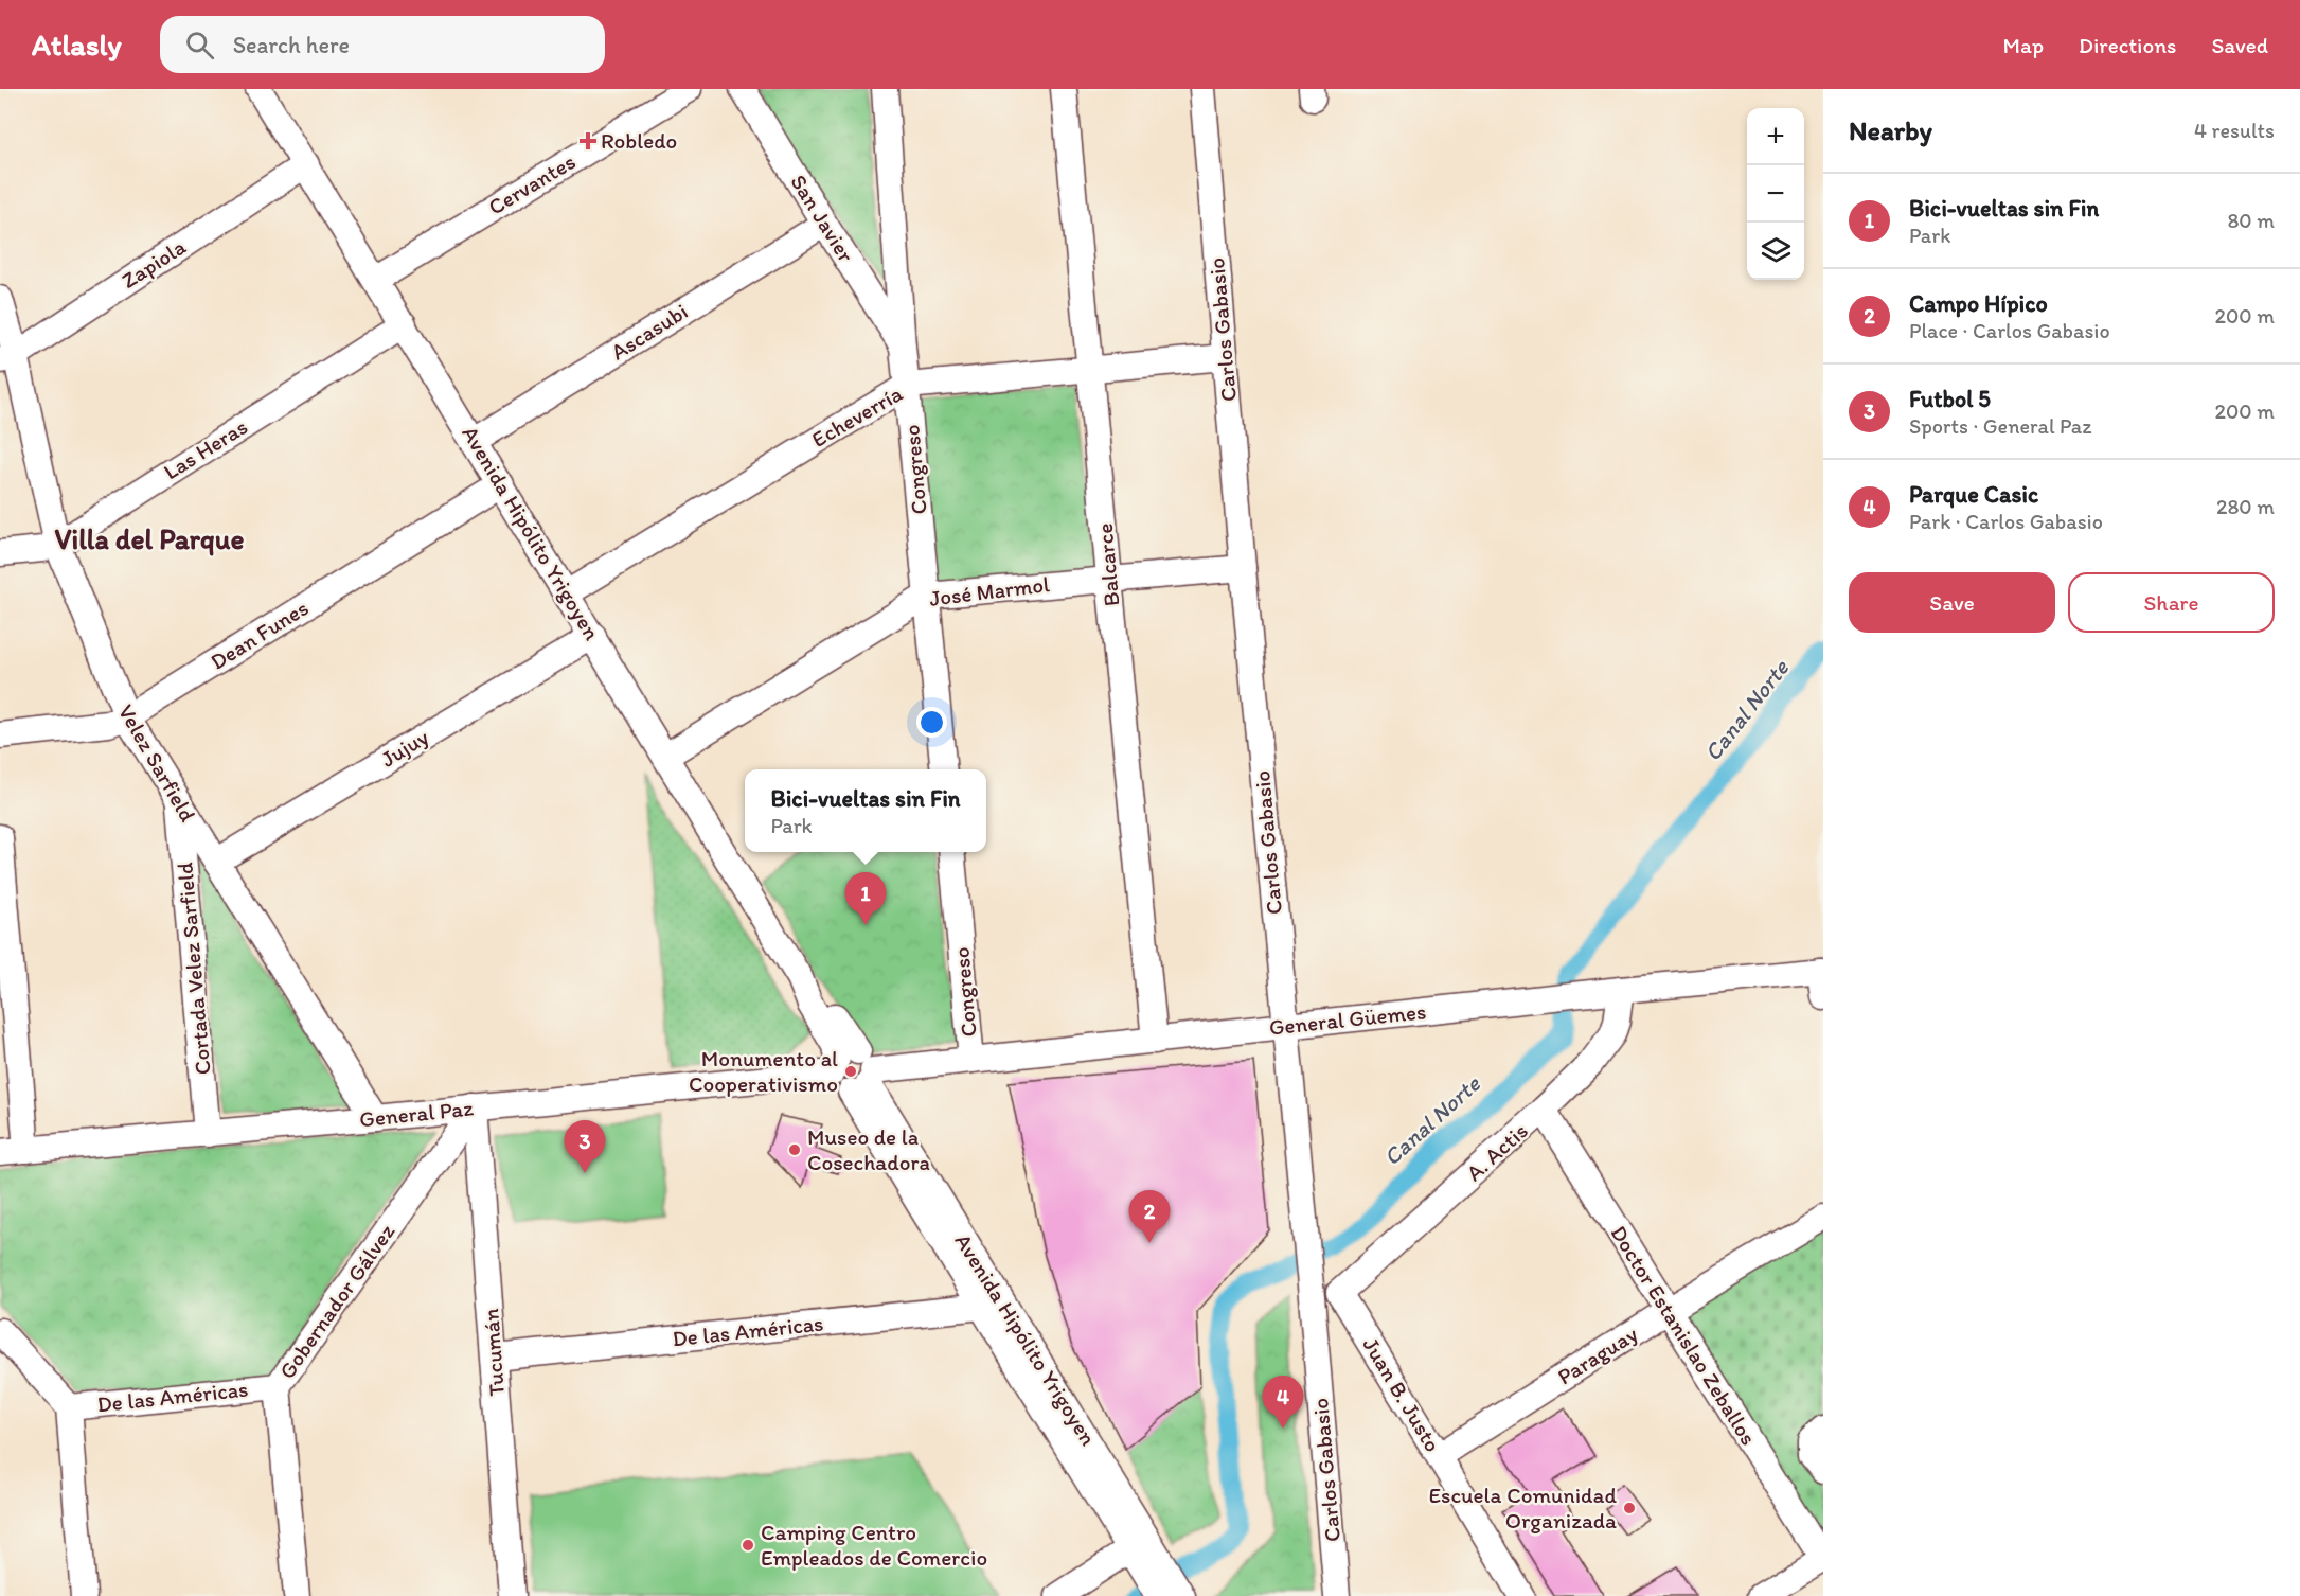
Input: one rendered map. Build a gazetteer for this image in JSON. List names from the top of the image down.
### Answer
{
  "streets": {
    "street": [
      "Cervantes",
      "San Javier",
      "Zapiola",
      "Carlos Gabasio",
      "Ascasubi",
      "Echeverría",
      "Las Heras",
      "Congreso",
      "Avenida Hipólito Yrigoyen",
      "Balcarce",
      "José Marmol",
      "Dean Funes",
      "Jujuy",
      "Velez Sarfield",
      "Cortada Velez Sarfield",
      "General Güemes",
      "General Paz",
      "A. Actis",
      "Gobernador Gálvez",
      "De las Américas",
      "Doctor Estanislao Zeballos",
      "Tucumán",
      "Paraguay",
      "Juan B. Justo"
    ]
  },
  "crossings": [
    ["Cervantes", "Avenida Hipólito Yrigoyen"],
    ["San Javier", "Ascasubi"],
    ["San Javier", "Congreso"],
    ["Zapiola", "Avenida Hipólito Yrigoyen"],
    ["Zapiola", "Velez Sarfield"],
    ["Carlos Gabasio", "Echeverría"],
    ["Carlos Gabasio", "José Marmol"],
    ["Carlos Gabasio", "General Güemes"],
    ["Ascasubi", "Avenida Hipólito Yrigoyen"],
    ["Echeverría", "Congreso"],
    ["Echeverría", "Avenida Hipólito Yrigoyen"],
    ["Echeverría", "Balcarce"],
    ["Las Heras", "Avenida Hipólito Yrigoyen"],
    ["Las Heras", "Velez Sarfield"],
    ["Congreso", "José Marmol"],
    ["Congreso", "General Güemes"],
    ["Avenida Hipólito Yrigoyen", "José Marmol"],
    ["Avenida Hipólito Yrigoyen", "Dean Funes"],
    ["Avenida Hipólito Yrigoyen", "Jujuy"],
    ["Avenida Hipólito Yrigoyen", "General Güemes"],
    ["Avenida Hipólito Yrigoyen", "General Paz"],
    ["Avenida Hipólito Yrigoyen", "De las Américas"],
    ["Balcarce", "José Marmol"],
    ["Balcarce", "General Güemes"],
    ["Dean Funes", "Velez Sarfield"],
    ["Jujuy", "Velez Sarfield"],
    ["Velez Sarfield", "Cortada Velez Sarfield"],
    ["Velez Sarfield", "General Paz"],
    ["Cortada Velez Sarfield", "General Paz"],
    ["General Güemes", "General Paz"],
    ["General Güemes", "A. Actis"],
    ["General Paz", "Gobernador Gálvez"],
    ["General Paz", "Tucumán"],
    ["A. Actis", "Doctor Estanislao Zeballos"],
    ["A. Actis", "Juan B. Justo"],
    ["Gobernador Gálvez", "De las Américas"],
    ["Gobernador Gálvez", "Tucumán"],
    ["De las Américas", "Tucumán"],
    ["Doctor Estanislao Zeballos", "Paraguay"],
    ["Paraguay", "Juan B. Justo"]
  ],
  "districts": ["Villa del Parque"],
  "water": ["Canal Norte"],
  "places": {
    "health": ["Robledo"],
    "other": [
      "Monumento al Cooperativismo",
      "Museo de la Cosechadora",
      "Escuela Comunidad Organizada",
      "Camping Centro Empleados de Comercio"
    ]
  },
  "page": {
    "header": "Atlasly",
    "search": "Search here",
    "nav": ["Map", "Directions", "Saved"],
    "heading": ["Nearby", "4 results"],
    "map_buttons": ["+", "−"],
    "list": [
      {
        "mark": "1",
        "name": "Bici-vueltas sin Fin",
        "note": "Park",
        "value": "80 m"
      },
      {
        "mark": "2",
        "name": "Campo Hípico",
        "note": "Place · Carlos Gabasio",
        "value": "200 m"
      },
      {
        "mark": "3",
        "name": "Futbol 5",
        "note": "Sports · General Paz",
        "value": "200 m"
      },
      {
        "mark": "4",
        "name": "Parque Casic",
        "note": "Park · Carlos Gabasio",
        "value": "280 m"
      }
    ],
    "buttons": ["Save", "Share"],
    "popup": ["Bici-vueltas sin Fin", "Park"],
    "pins": [
      "1",
      "3",
      "2",
      "4"
    ]
  }
}
